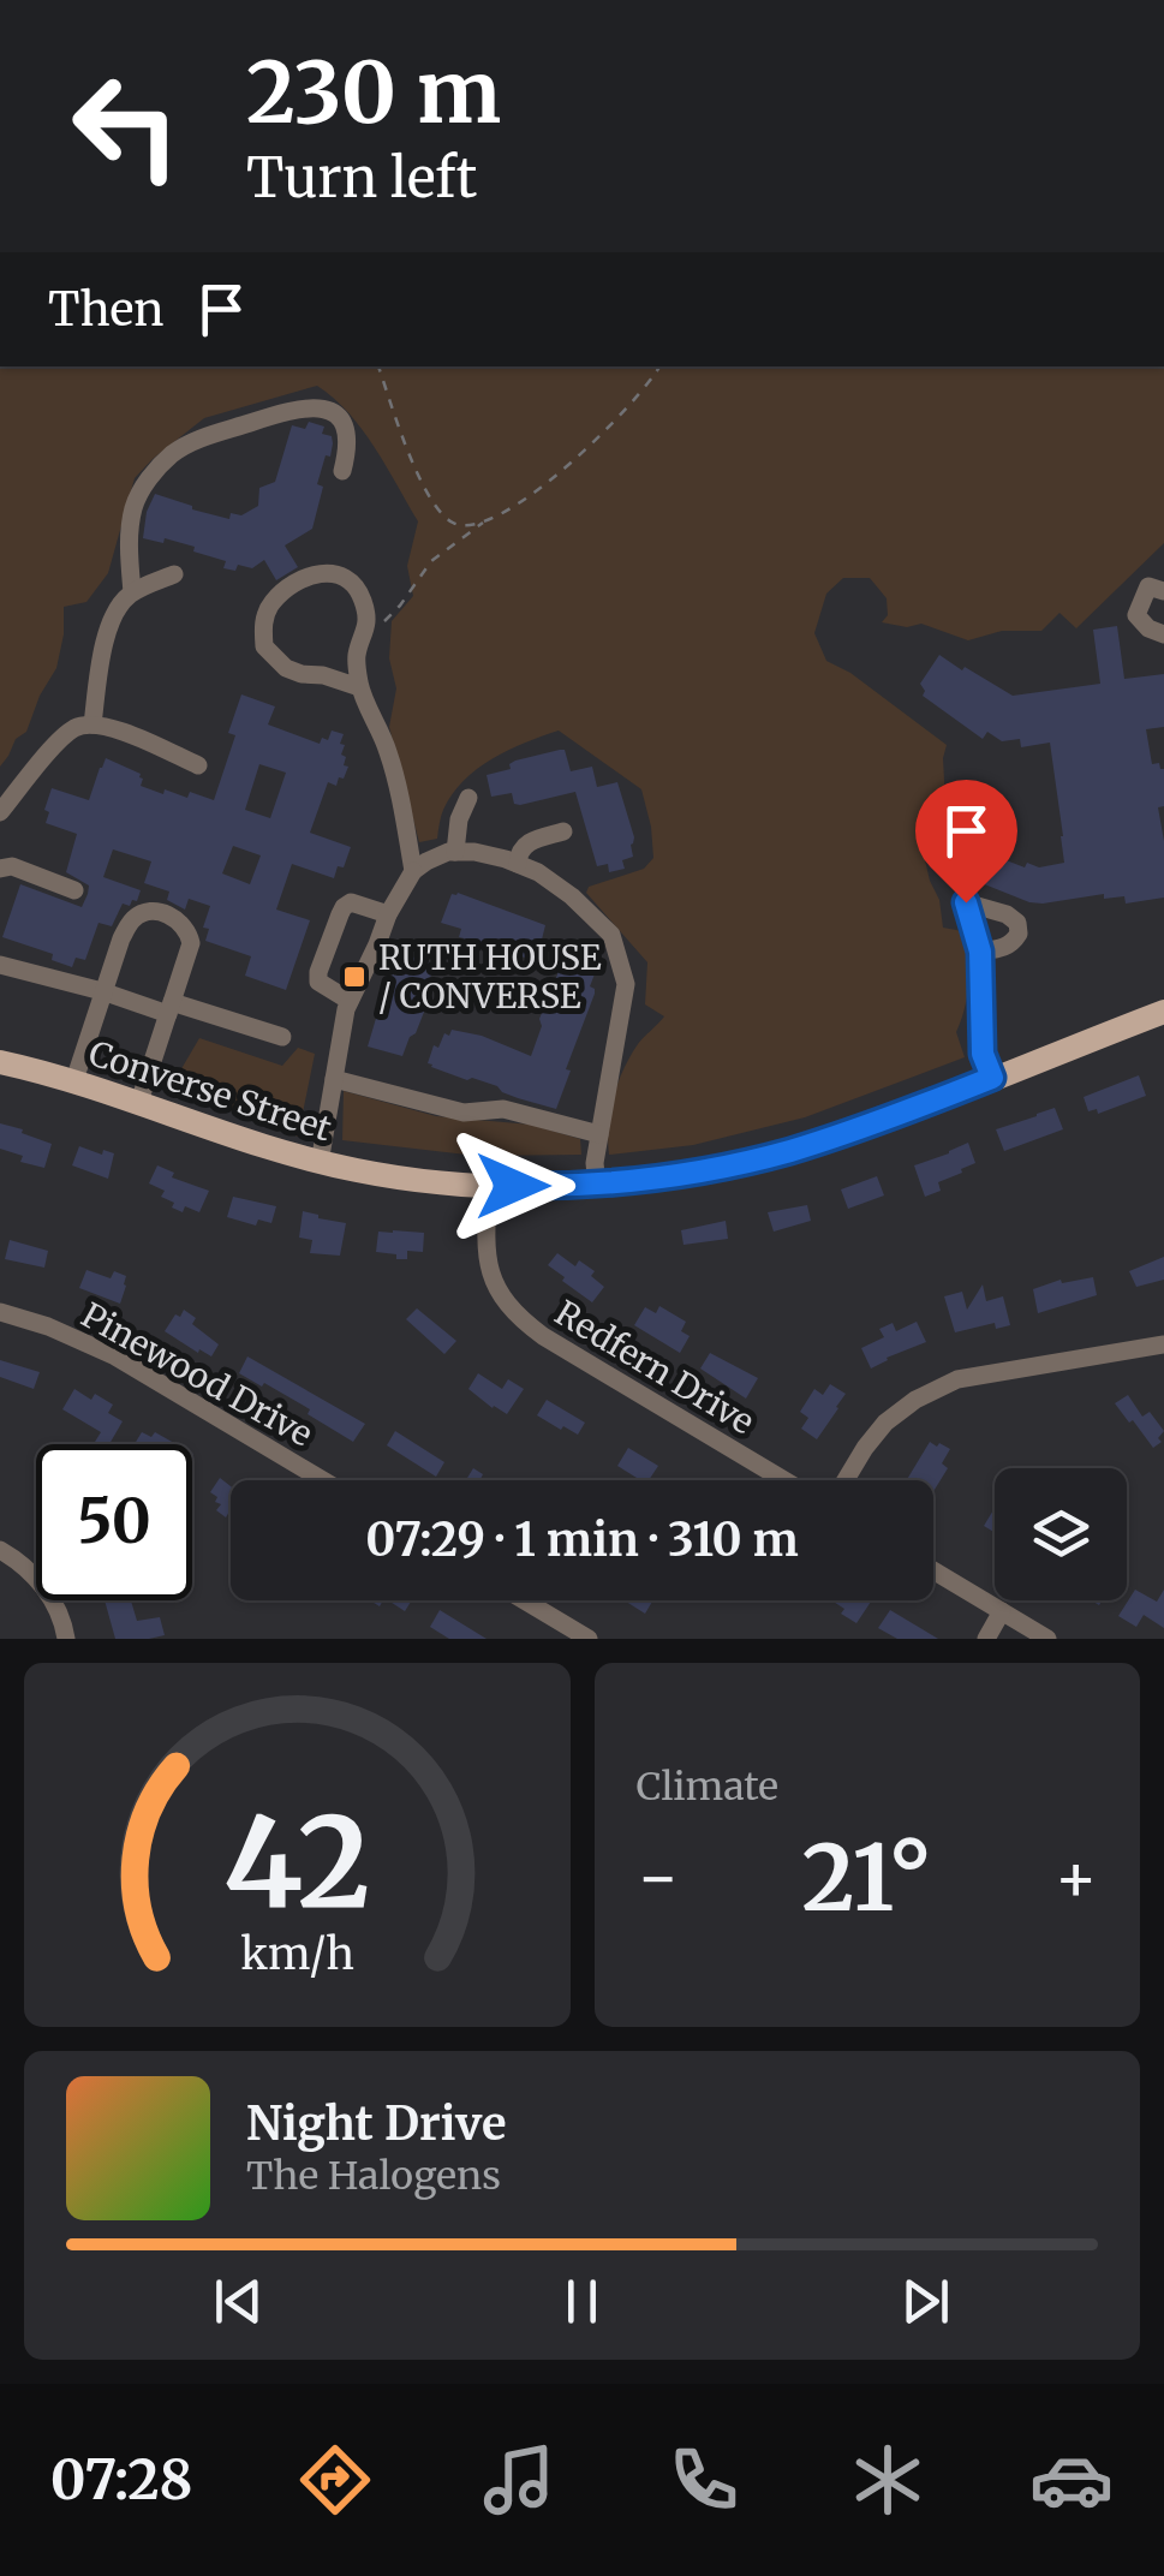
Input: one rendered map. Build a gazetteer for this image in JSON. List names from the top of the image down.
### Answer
{
  "streets": {
    "main road": ["Converse Street"],
    "street": ["Redfern Drive", "Pinewood Drive"]
  },
  "crossings": [
    ["Converse Street", "Redfern Drive"]
  ],
  "places": {
    "transit": ["RUTH HOUSE / CONVERSE"]
  },
  "page": {
    "turn": ["230 m", "Turn left"],
    "then": "Then",
    "limit": "50",
    "trip": "07:29 · 1 min · 310 m",
    "tile": "Climate",
    "heat": ["−", "21°", "+"],
    "song": ["Night Drive", "The Halogens"],
    "tabs": "07:28",
    "gauge": ["42", "km/h"]
  }
}
